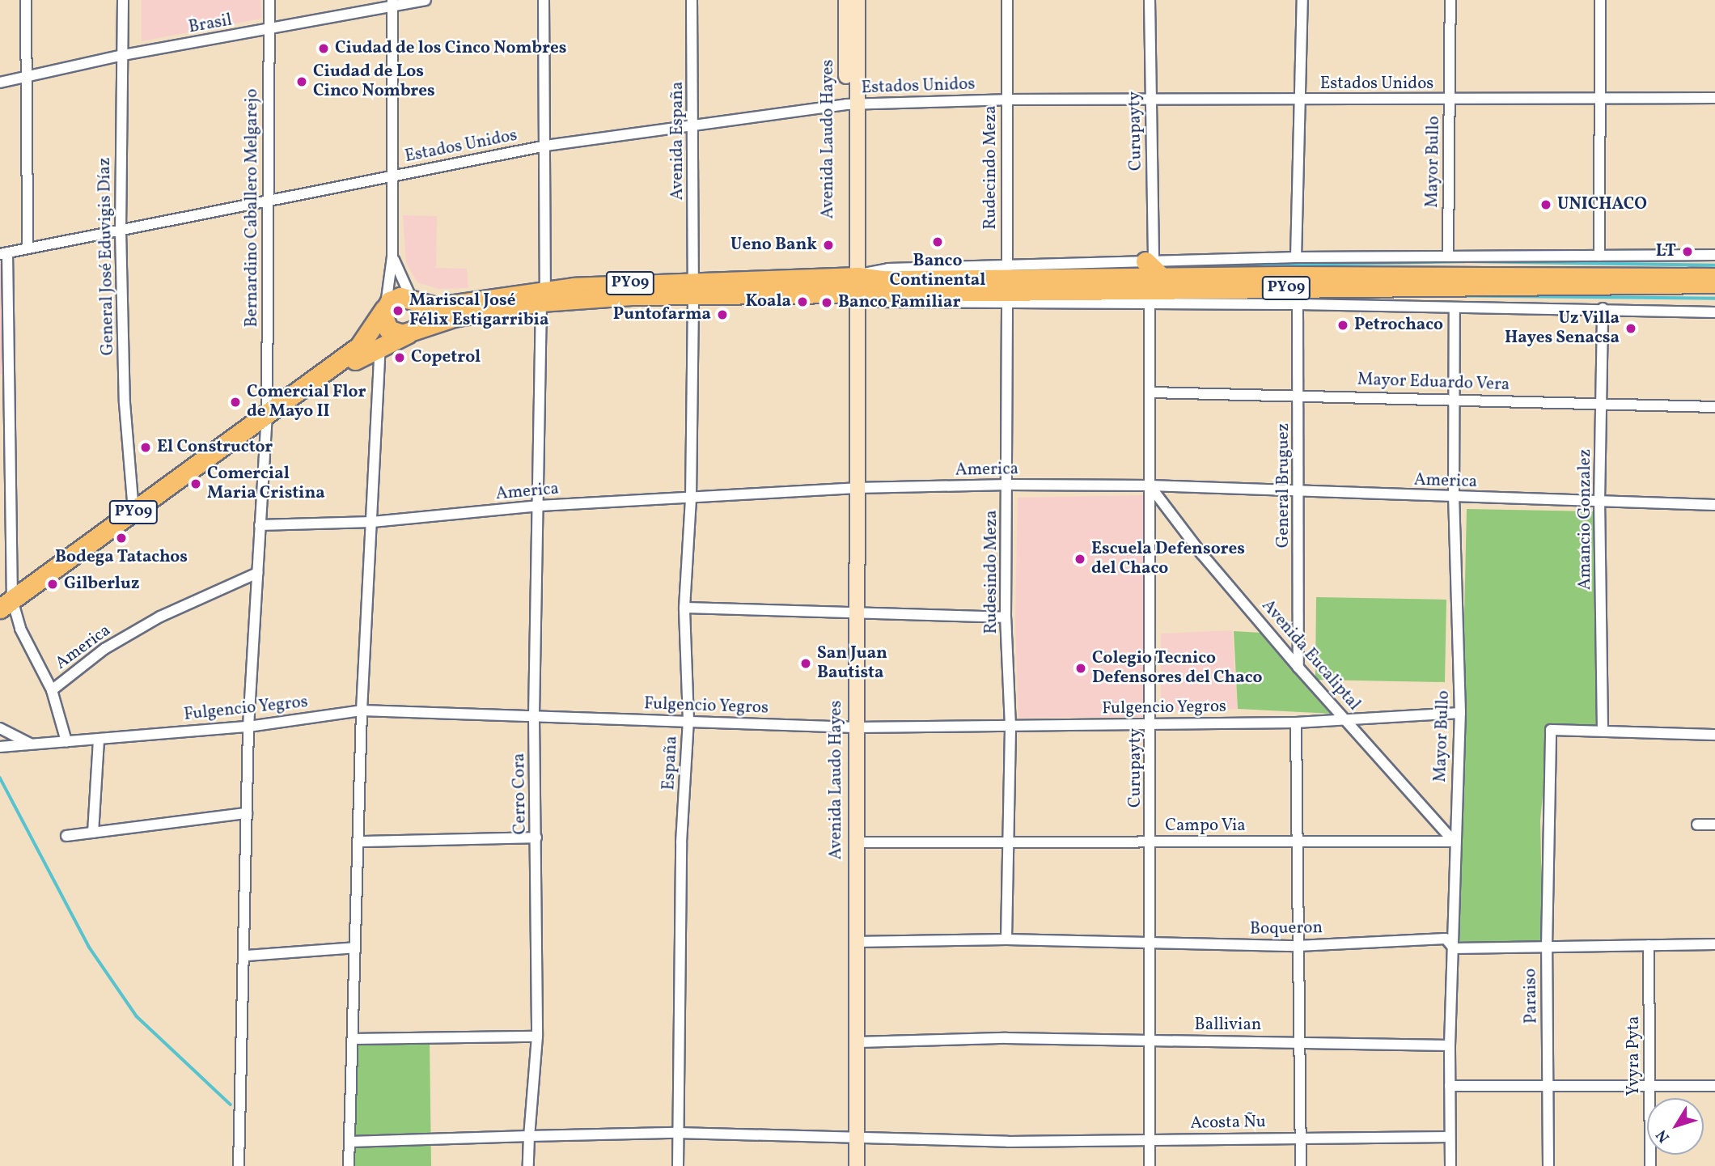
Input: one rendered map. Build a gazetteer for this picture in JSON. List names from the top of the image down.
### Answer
{
  "streets": {
    "highway": ["PY09"],
    "street": [
      "Brasil",
      "Estados Unidos",
      "Curupayty",
      "Avenida Laudo Hayes",
      "Avenida España",
      "Mayor Bullo",
      "Rudecindo Meza",
      "Bernardino Caballero Melgarejo",
      "General José Eduvigis Díaz",
      "Mayor Eduardo Vera",
      "America",
      "General Bruguez",
      "Amancio Gonzalez",
      "Rudesindo Meza",
      "Avenida Eucaliptal",
      "Fulgencio Yegros",
      "España",
      "Cerro Cora",
      "Campo Via",
      "Boqueron",
      "Paraiso",
      "Ballivian",
      "Yvyra Pyta",
      "Acosta Ñu"
    ]
  },
  "crossings": [
    ["Brasil", "Bernardino Caballero Melgarejo"],
    ["Brasil", "General José Eduvigis Díaz"],
    ["Estados Unidos", "Curupayty"],
    ["Estados Unidos", "Avenida Laudo Hayes"],
    ["Estados Unidos", "Avenida España"],
    ["Estados Unidos", "Mayor Bullo"],
    ["Estados Unidos", "Rudecindo Meza"],
    ["Estados Unidos", "Bernardino Caballero Melgarejo"],
    ["Estados Unidos", "General José Eduvigis Díaz"],
    ["Estados Unidos", "Cerro Cora"],
    ["Curupayty", "Mayor Eduardo Vera"],
    ["Curupayty", "America"],
    ["Curupayty", "Avenida Eucaliptal"],
    ["Curupayty", "Fulgencio Yegros"],
    ["Curupayty", "Campo Via"],
    ["Curupayty", "Boqueron"],
    ["Curupayty", "Ballivian"],
    ["Curupayty", "Acosta Ñu"],
    ["Avenida Laudo Hayes", "PY09"],
    ["Avenida Laudo Hayes", "America"],
    ["Avenida Laudo Hayes", "Fulgencio Yegros"],
    ["Avenida Laudo Hayes", "Campo Via"],
    ["Avenida Laudo Hayes", "Boqueron"],
    ["Avenida Laudo Hayes", "Ballivian"],
    ["Avenida Laudo Hayes", "Acosta Ñu"],
    ["Avenida España", "PY09"],
    ["Avenida España", "España"],
    ["Mayor Bullo", "Mayor Eduardo Vera"],
    ["Mayor Bullo", "America"],
    ["Mayor Bullo", "Avenida Eucaliptal"],
    ["Mayor Bullo", "Fulgencio Yegros"],
    ["Mayor Bullo", "Campo Via"],
    ["Mayor Bullo", "Boqueron"],
    ["Mayor Bullo", "Ballivian"],
    ["Mayor Bullo", "Acosta Ñu"],
    ["Bernardino Caballero Melgarejo", "PY09"],
    ["Bernardino Caballero Melgarejo", "America"],
    ["Bernardino Caballero Melgarejo", "Fulgencio Yegros"],
    ["General José Eduvigis Díaz", "PY09"],
    ["PY09", "España"],
    ["PY09", "Cerro Cora"],
    ["Mayor Eduardo Vera", "General Bruguez"],
    ["Mayor Eduardo Vera", "Amancio Gonzalez"],
    ["America", "General Bruguez"],
    ["America", "Amancio Gonzalez"],
    ["America", "Rudesindo Meza"],
    ["America", "Avenida Eucaliptal"],
    ["America", "España"],
    ["America", "Cerro Cora"],
    ["General Bruguez", "Avenida Eucaliptal"],
    ["Amancio Gonzalez", "Paraiso"],
    ["Rudesindo Meza", "Fulgencio Yegros"],
    ["Rudesindo Meza", "Campo Via"],
    ["Rudesindo Meza", "Boqueron"],
    ["Avenida Eucaliptal", "Fulgencio Yegros"],
    ["Avenida Eucaliptal", "Campo Via"],
    ["Fulgencio Yegros", "España"],
    ["Fulgencio Yegros", "Cerro Cora"],
    ["España", "Acosta Ñu"],
    ["Boqueron", "Paraiso"],
    ["Boqueron", "Yvyra Pyta"]
  ],
  "places": [
    "Ciudad de los Cinco Nombres",
    "Ciudad de Los Cinco Nombres",
    "UNICHACO",
    "Banco Continental",
    "Ueno Bank",
    "LT",
    "Koala",
    "Banco Familiar",
    "Mariscal José Félix Estigarribia",
    "Puntofarma",
    "Petrochaco",
    "Uz Villa Hayes Senacsa",
    "Copetrol",
    "Comercial Flor de Mayo II",
    "El Constructor",
    "Comercial Maria Cristina",
    "Bodega Tatachos",
    "Escuela Defensores del Chaco",
    "Gilberluz",
    "San Juan Bautista",
    "Colegio Tecnico Defensores del Chaco"
  ],
  "north": "bottom left"
}
